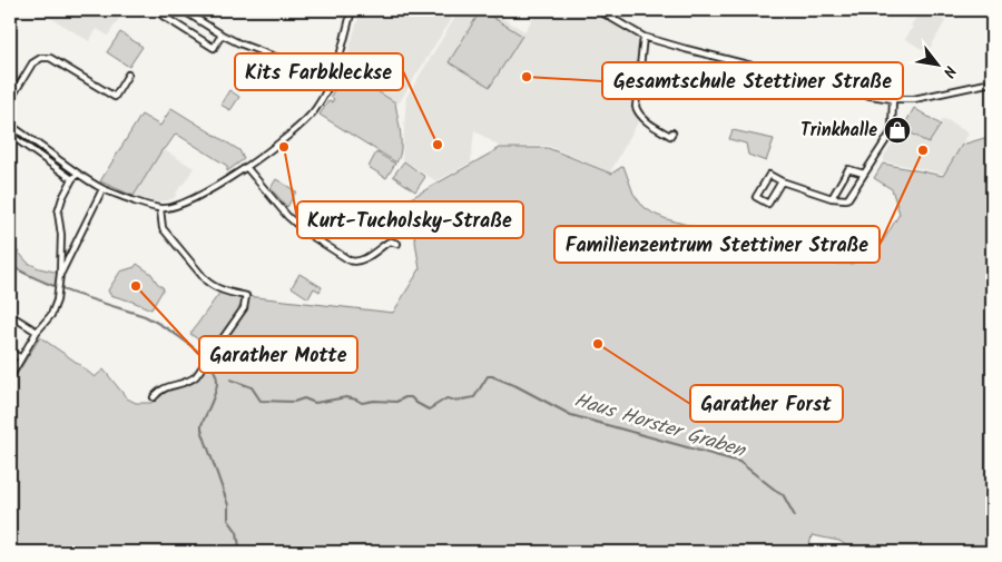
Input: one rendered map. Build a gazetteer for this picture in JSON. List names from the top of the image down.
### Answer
{
  "water": ["Haus Horster Graben"],
  "places": {
    "other": [
      "Gesamtschule Stettiner Straße",
      "Kits Farbkleckse",
      "Kurt-Tucholsky-Straße",
      "Familienzentrum Stettiner Straße",
      "Garather Motte",
      "Garather Forst"
    ],
    "shop": ["Trinkhalle"]
  },
  "north": "bottom right"
}
